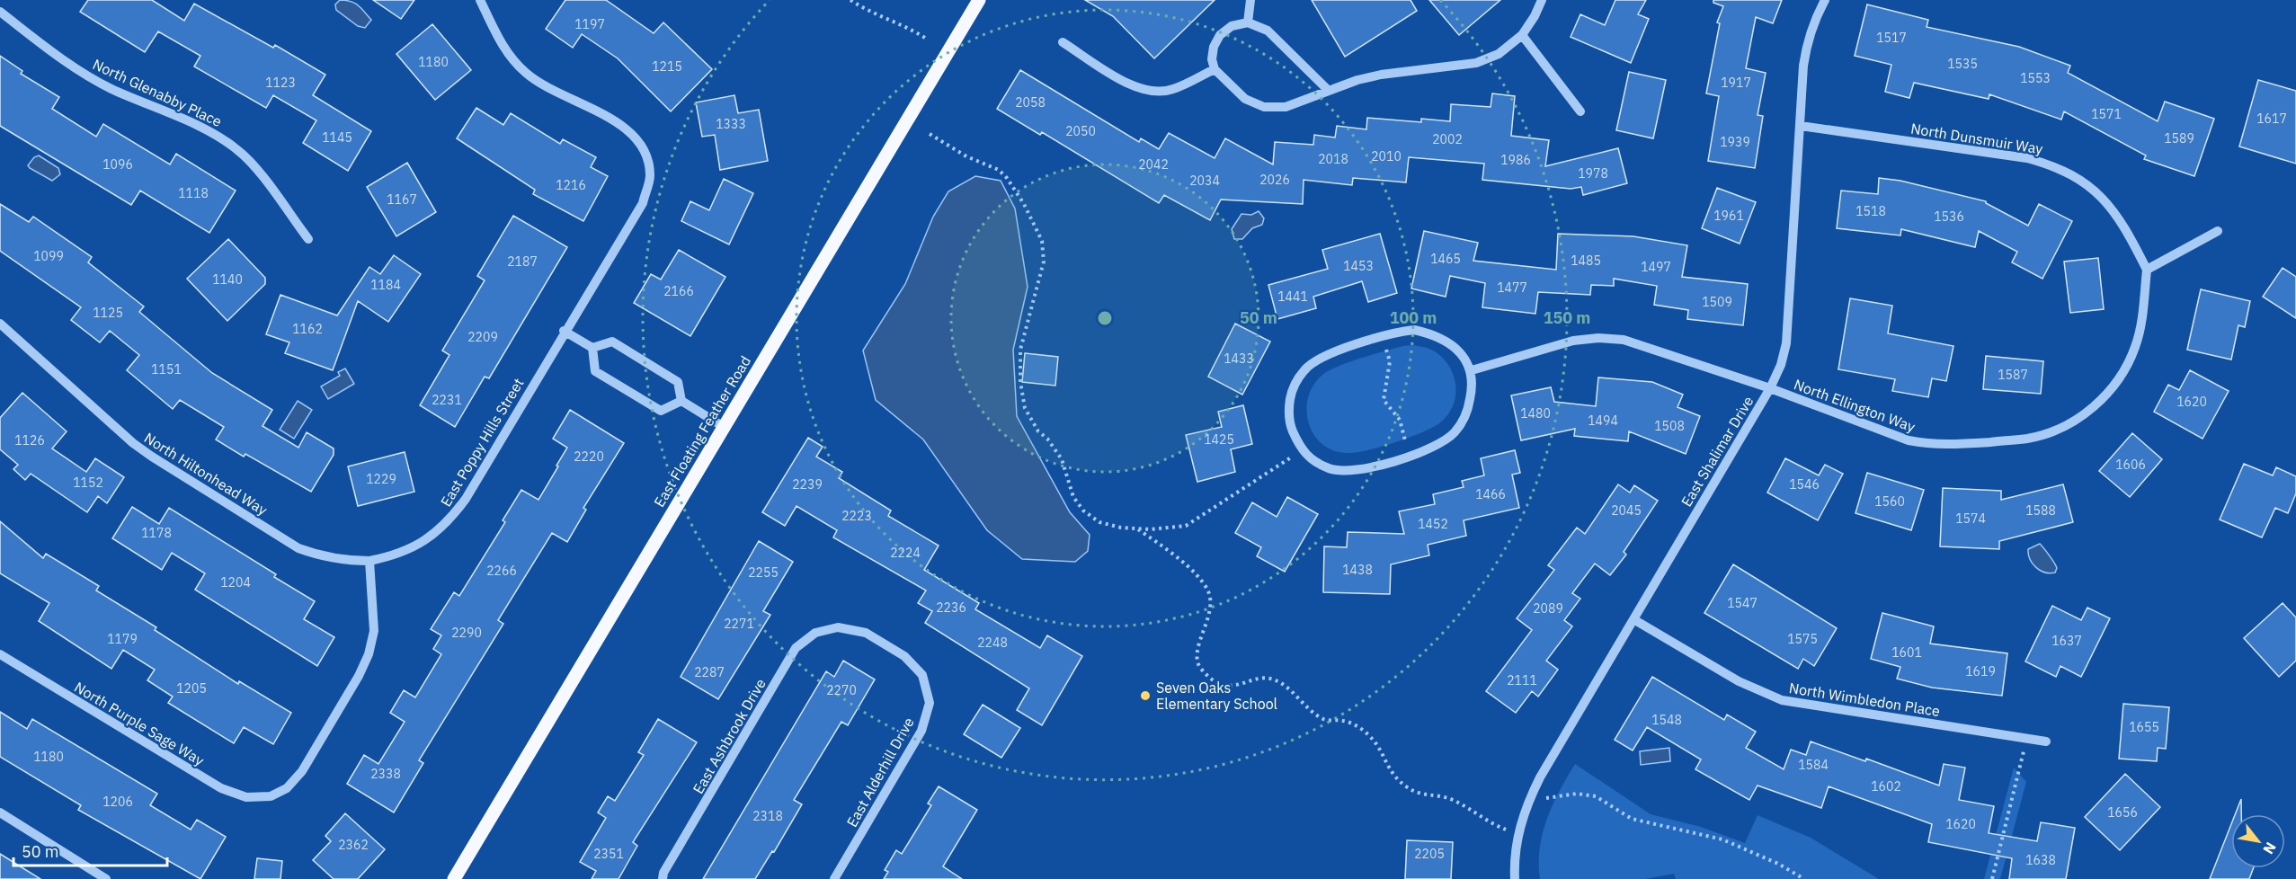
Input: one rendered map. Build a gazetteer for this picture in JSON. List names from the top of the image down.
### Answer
{
  "streets": {
    "main road": ["East Floating Feather Road"],
    "street": [
      "North Glenabby Place",
      "North Dunsmuir Way",
      "North Ellington Way",
      "East Poppy Hills Street",
      "East Shalimar Drive",
      "North Hiltonhead Way",
      "North Wimbledon Place",
      "North Purple Sage Way",
      "East Ashbrook Drive",
      "East Alderhill Drive"
    ]
  },
  "crossings": [
    ["North Dunsmuir Way", "North Ellington Way"],
    ["North Dunsmuir Way", "East Shalimar Drive"],
    ["North Ellington Way", "East Shalimar Drive"],
    ["East Poppy Hills Street", "North Hiltonhead Way"],
    ["East Poppy Hills Street", "North Purple Sage Way"],
    ["East Shalimar Drive", "North Wimbledon Place"],
    ["North Hiltonhead Way", "North Purple Sage Way"],
    ["East Ashbrook Drive", "East Alderhill Drive"]
  ],
  "places": ["Seven Oaks Elementary School"],
  "house_numbers": [
    "1197",
    "1517",
    "1180",
    "1535",
    "1215",
    "1553",
    "1123",
    "1917",
    "2058",
    "1571",
    "1617",
    "1333",
    "2050",
    "1145",
    "1589",
    "2002",
    "1939",
    "2010",
    "2018",
    "1986",
    "1096",
    "2042",
    "1978",
    "2026",
    "2034",
    "1216",
    "1118",
    "1167",
    "1518",
    "1961",
    "1536",
    "1099",
    "1465",
    "1485",
    "2187",
    "1453",
    "1497",
    "1140",
    "1184",
    "1477",
    "2166",
    "1441",
    "1509",
    "1125",
    "1162",
    "2209",
    "1433",
    "1151",
    "1587",
    "2231",
    "1620",
    "1480",
    "1494",
    "1508",
    "1425",
    "1126",
    "2220",
    "1606",
    "1229",
    "1152",
    "2239",
    "1546",
    "1466",
    "1560",
    "2045",
    "1588",
    "2223",
    "1574",
    "1452",
    "1178",
    "2224",
    "1438",
    "2266",
    "2255",
    "1204",
    "1547",
    "2236",
    "2089",
    "2271",
    "2290",
    "1179",
    "1575",
    "1637",
    "2248",
    "1601",
    "1619",
    "2287",
    "2111",
    "1205",
    "2270",
    "1548",
    "1655",
    "1180",
    "1584",
    "2338",
    "1602",
    "1206",
    "1656",
    "2318",
    "1620",
    "2362",
    "2351",
    "2205",
    "1638"
  ],
  "scale_bar": "50 m",
  "north": "bottom right",
  "rings": ["50 m", "100 m", "150 m"]
}
